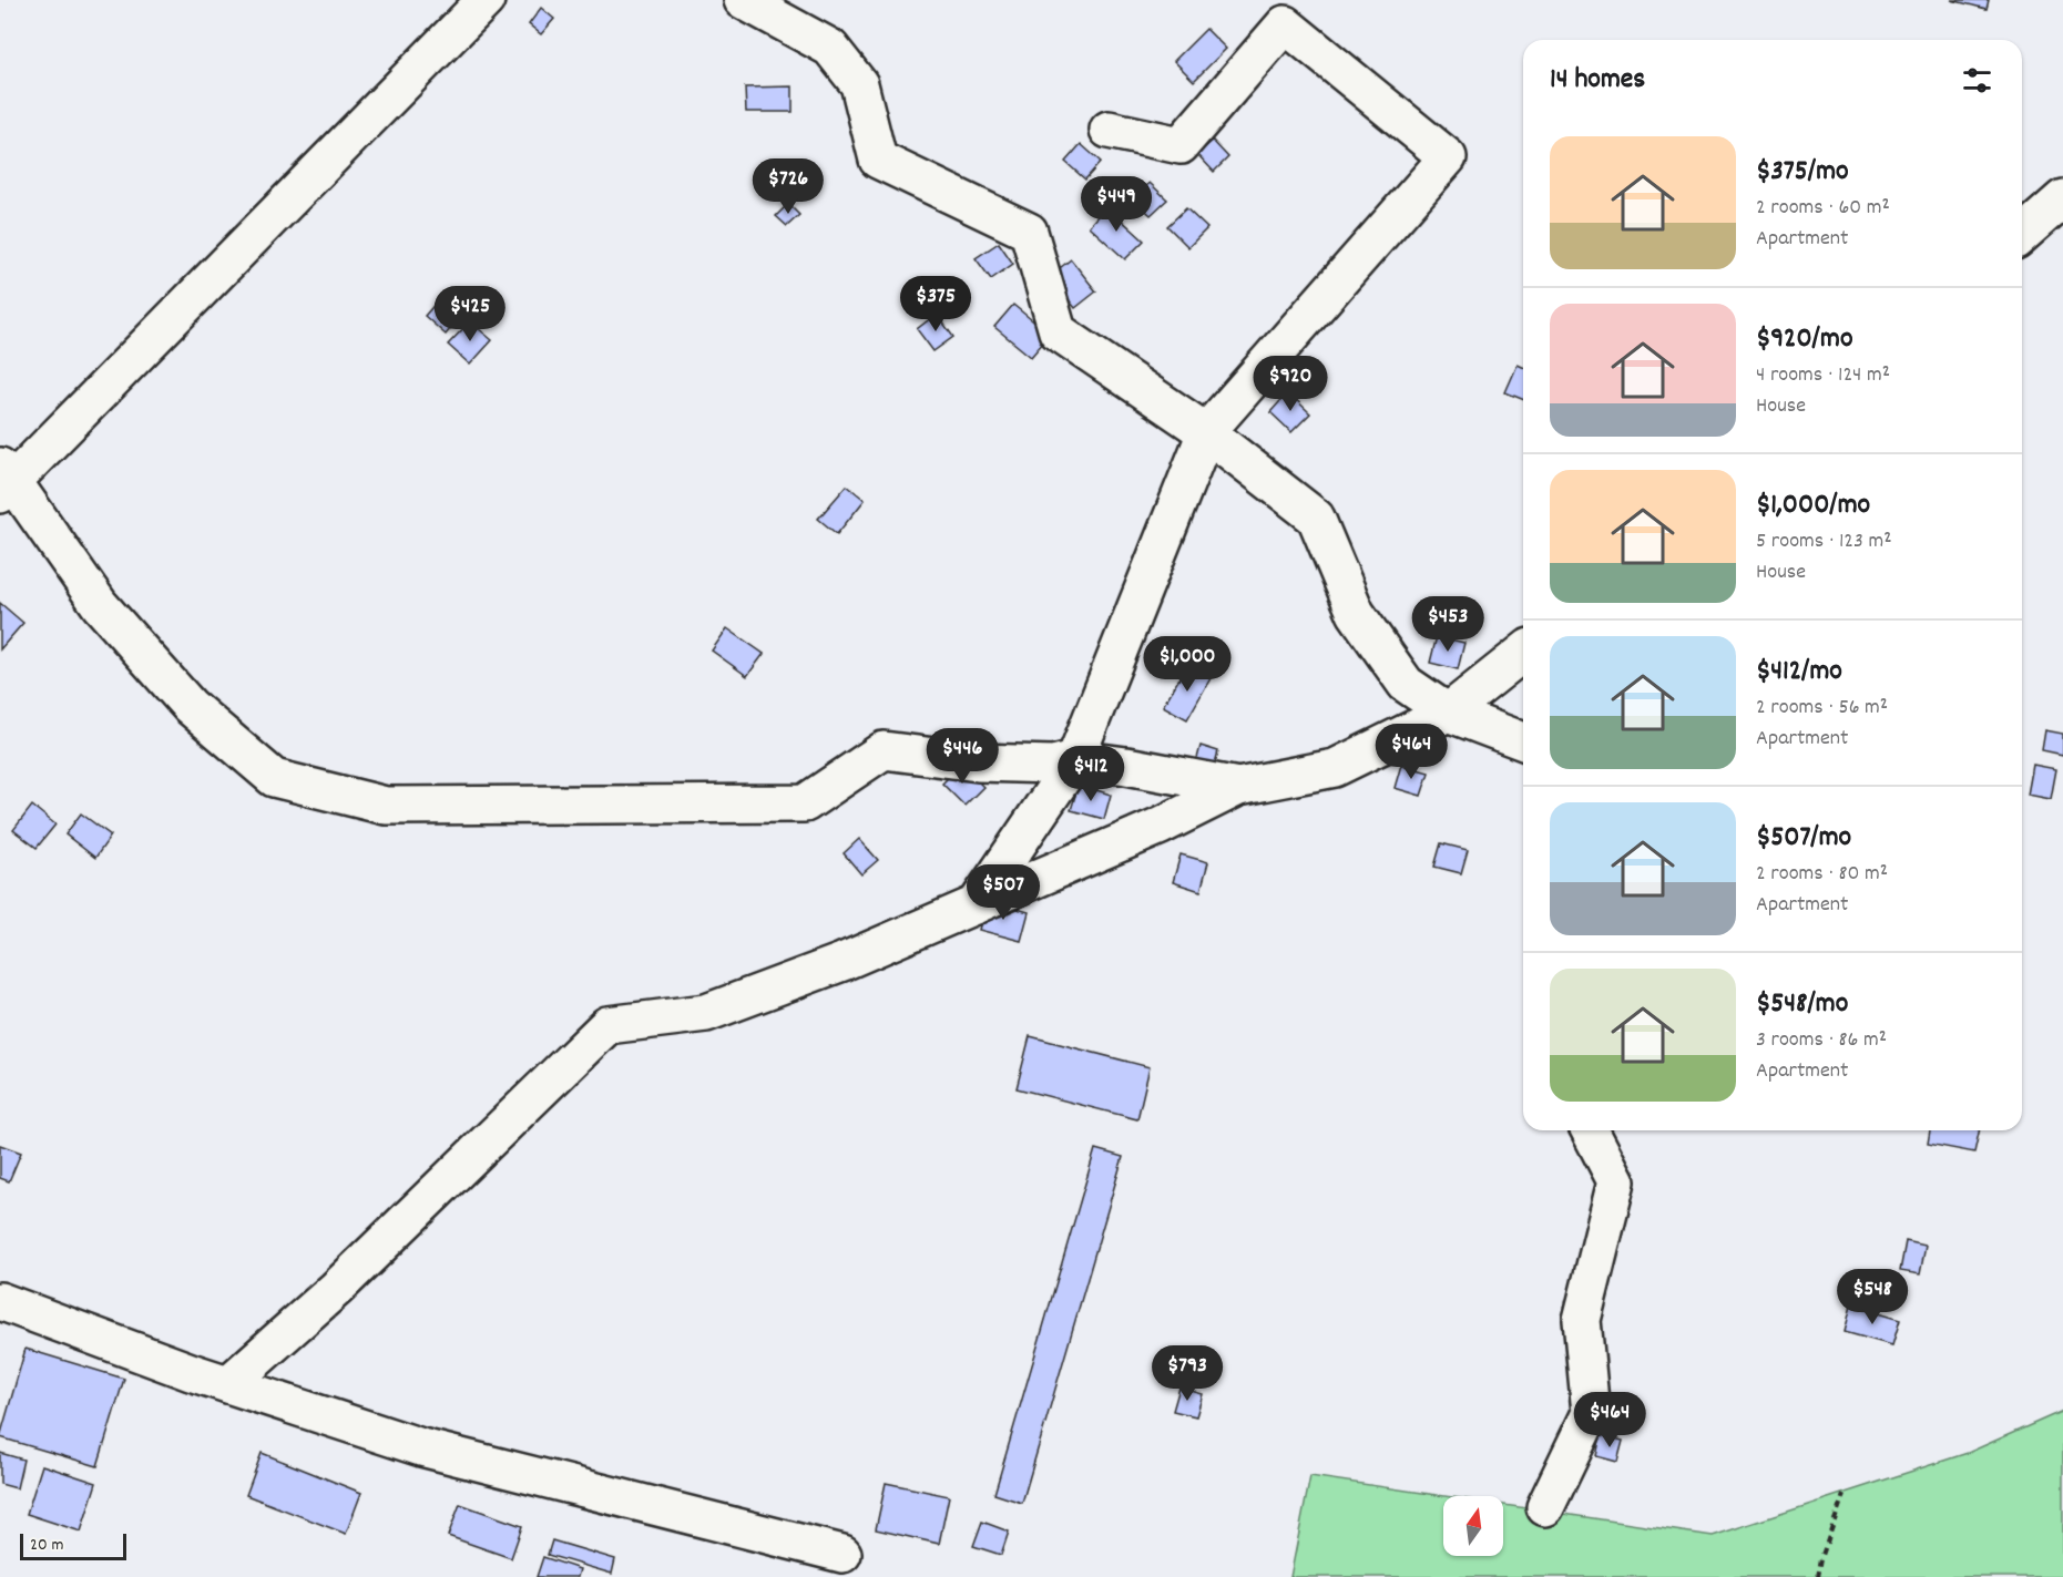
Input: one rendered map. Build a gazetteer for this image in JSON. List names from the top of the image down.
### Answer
{
  "scale_bar": "20 m",
  "north": "top",
  "page": {
    "heading": "14 homes",
    "list": [
      {
        "name": "$375/mo",
        "note": "2 rooms · 60 m² · Apartment"
      },
      {
        "name": "$920/mo",
        "note": "4 rooms · 124 m² · House"
      },
      {
        "name": "$1,000/mo",
        "note": "5 rooms · 123 m² · House"
      },
      {
        "name": "$412/mo",
        "note": "2 rooms · 56 m² · Apartment"
      },
      {
        "name": "$507/mo",
        "note": "2 rooms · 80 m² · Apartment"
      },
      {
        "name": "$548/mo",
        "note": "3 rooms · 86 m² · Apartment"
      }
    ],
    "price": [
      "$726",
      "$449",
      "$375",
      "$425",
      "$920",
      "$453",
      "$1,000",
      "$464",
      "$446",
      "$412",
      "$507",
      "$548",
      "$793",
      "$464"
    ],
    "scale": "20 m"
  }
}
